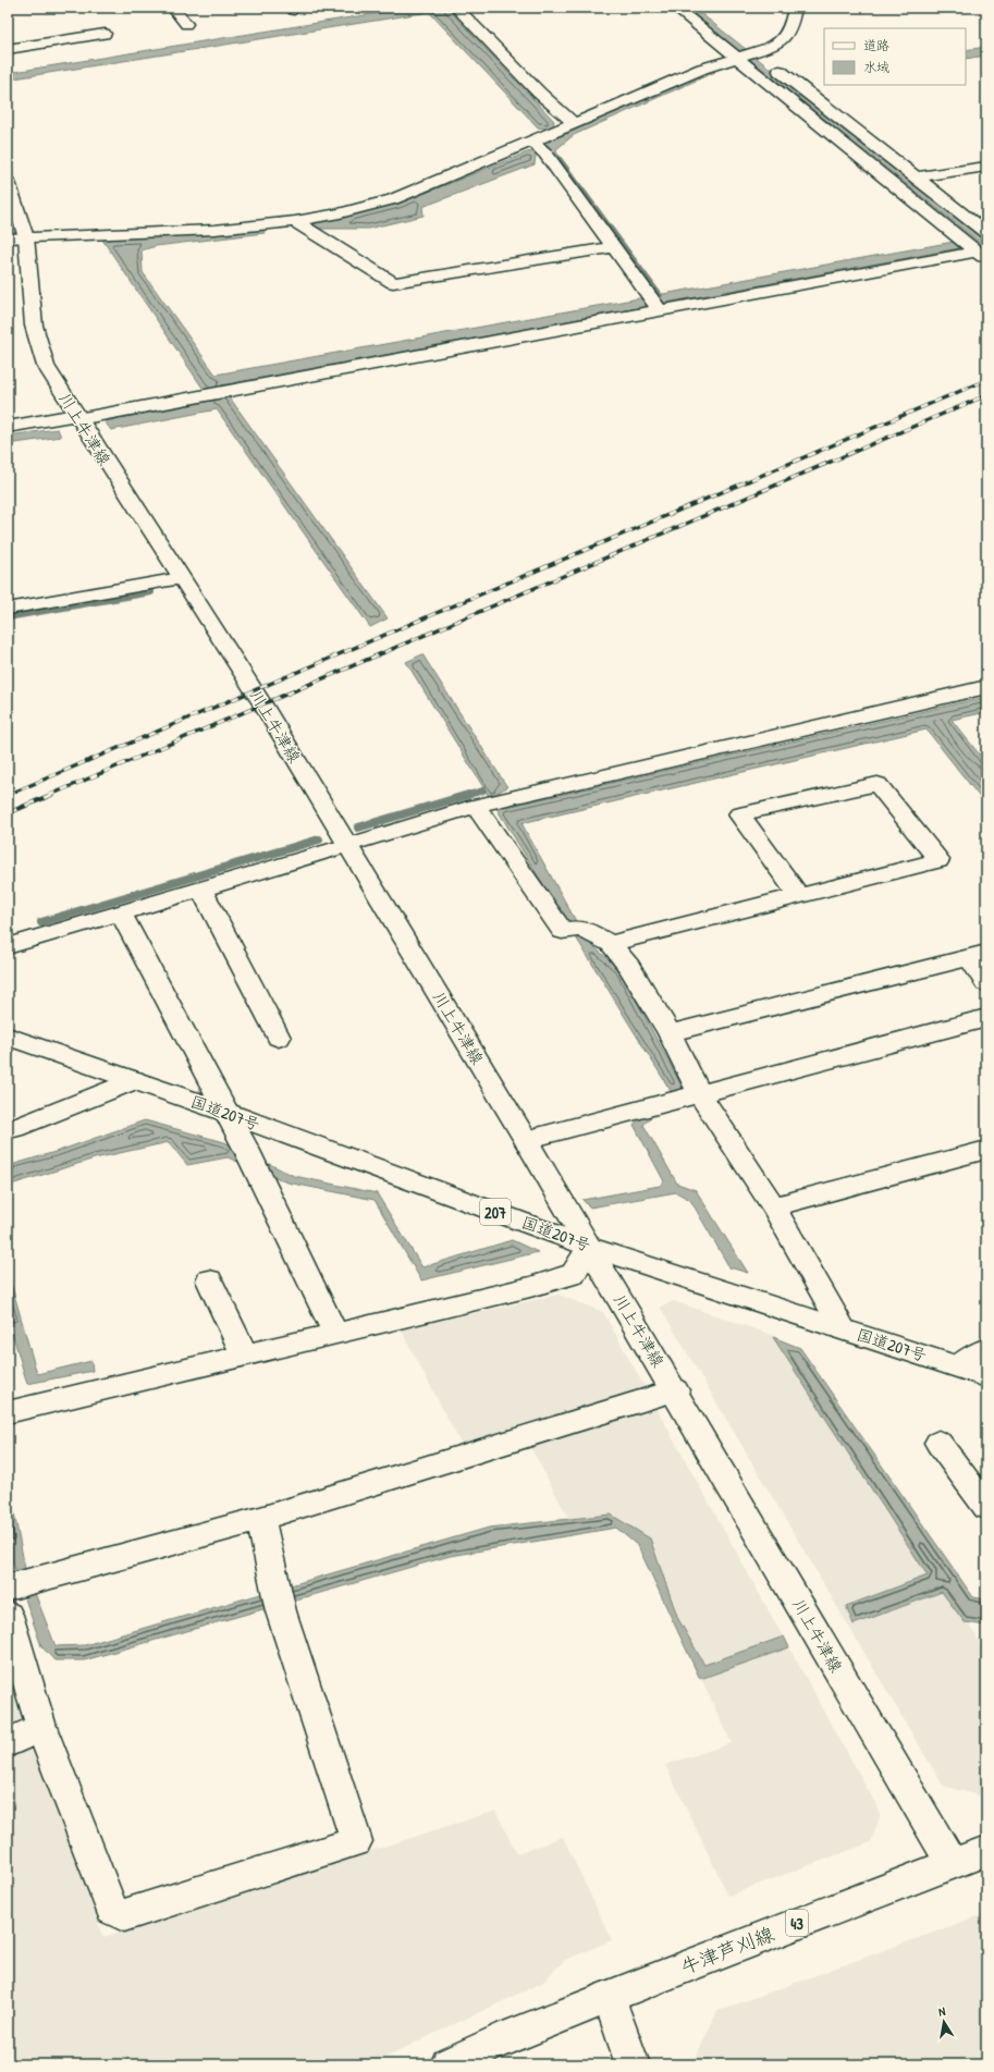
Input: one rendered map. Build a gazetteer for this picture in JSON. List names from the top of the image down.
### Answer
{
  "streets": {
    "main road": [
      "川上牛津線",
      "国道207号",
      "207",
      "43",
      "牛津芦刈線"
    ]
  },
  "crossings": [
    ["川上牛津線", "国道207号"],
    ["川上牛津線", "牛津芦刈線"]
  ],
  "legend": ["道路", "水域"],
  "north": "top"
}
